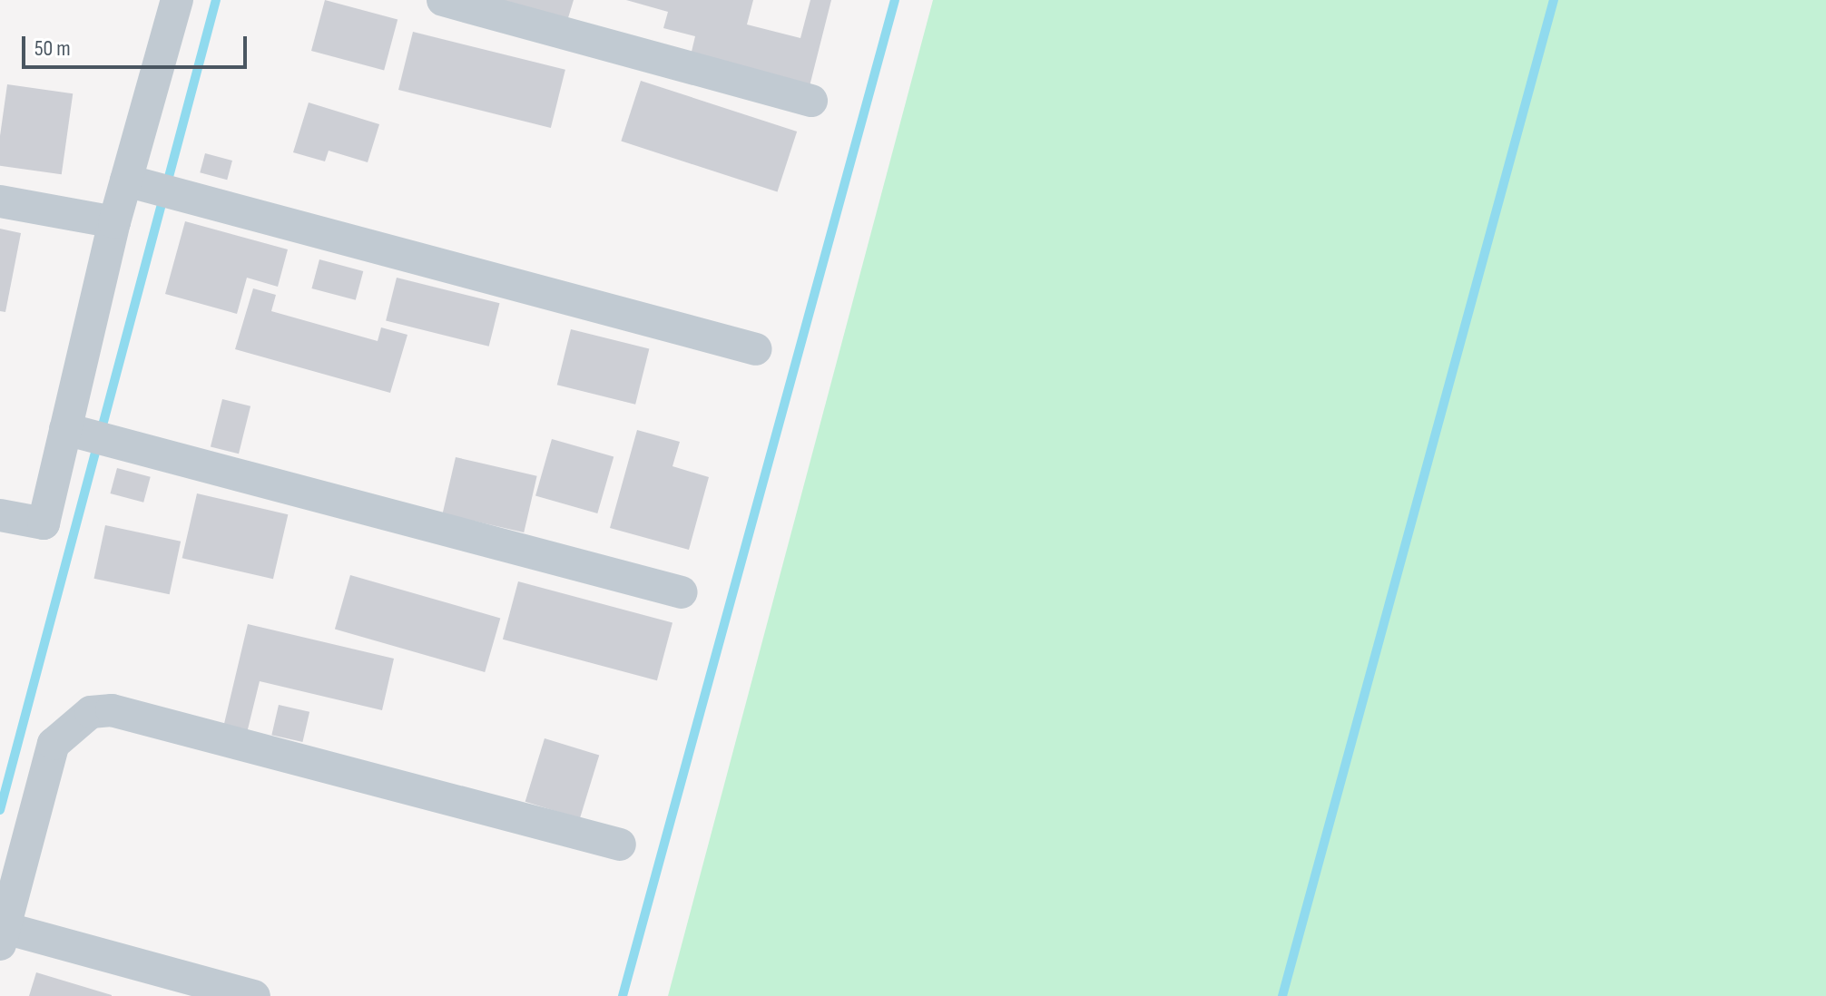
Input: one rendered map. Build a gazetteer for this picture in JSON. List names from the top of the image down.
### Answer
{
  "scale_bar": "50 m"
}
